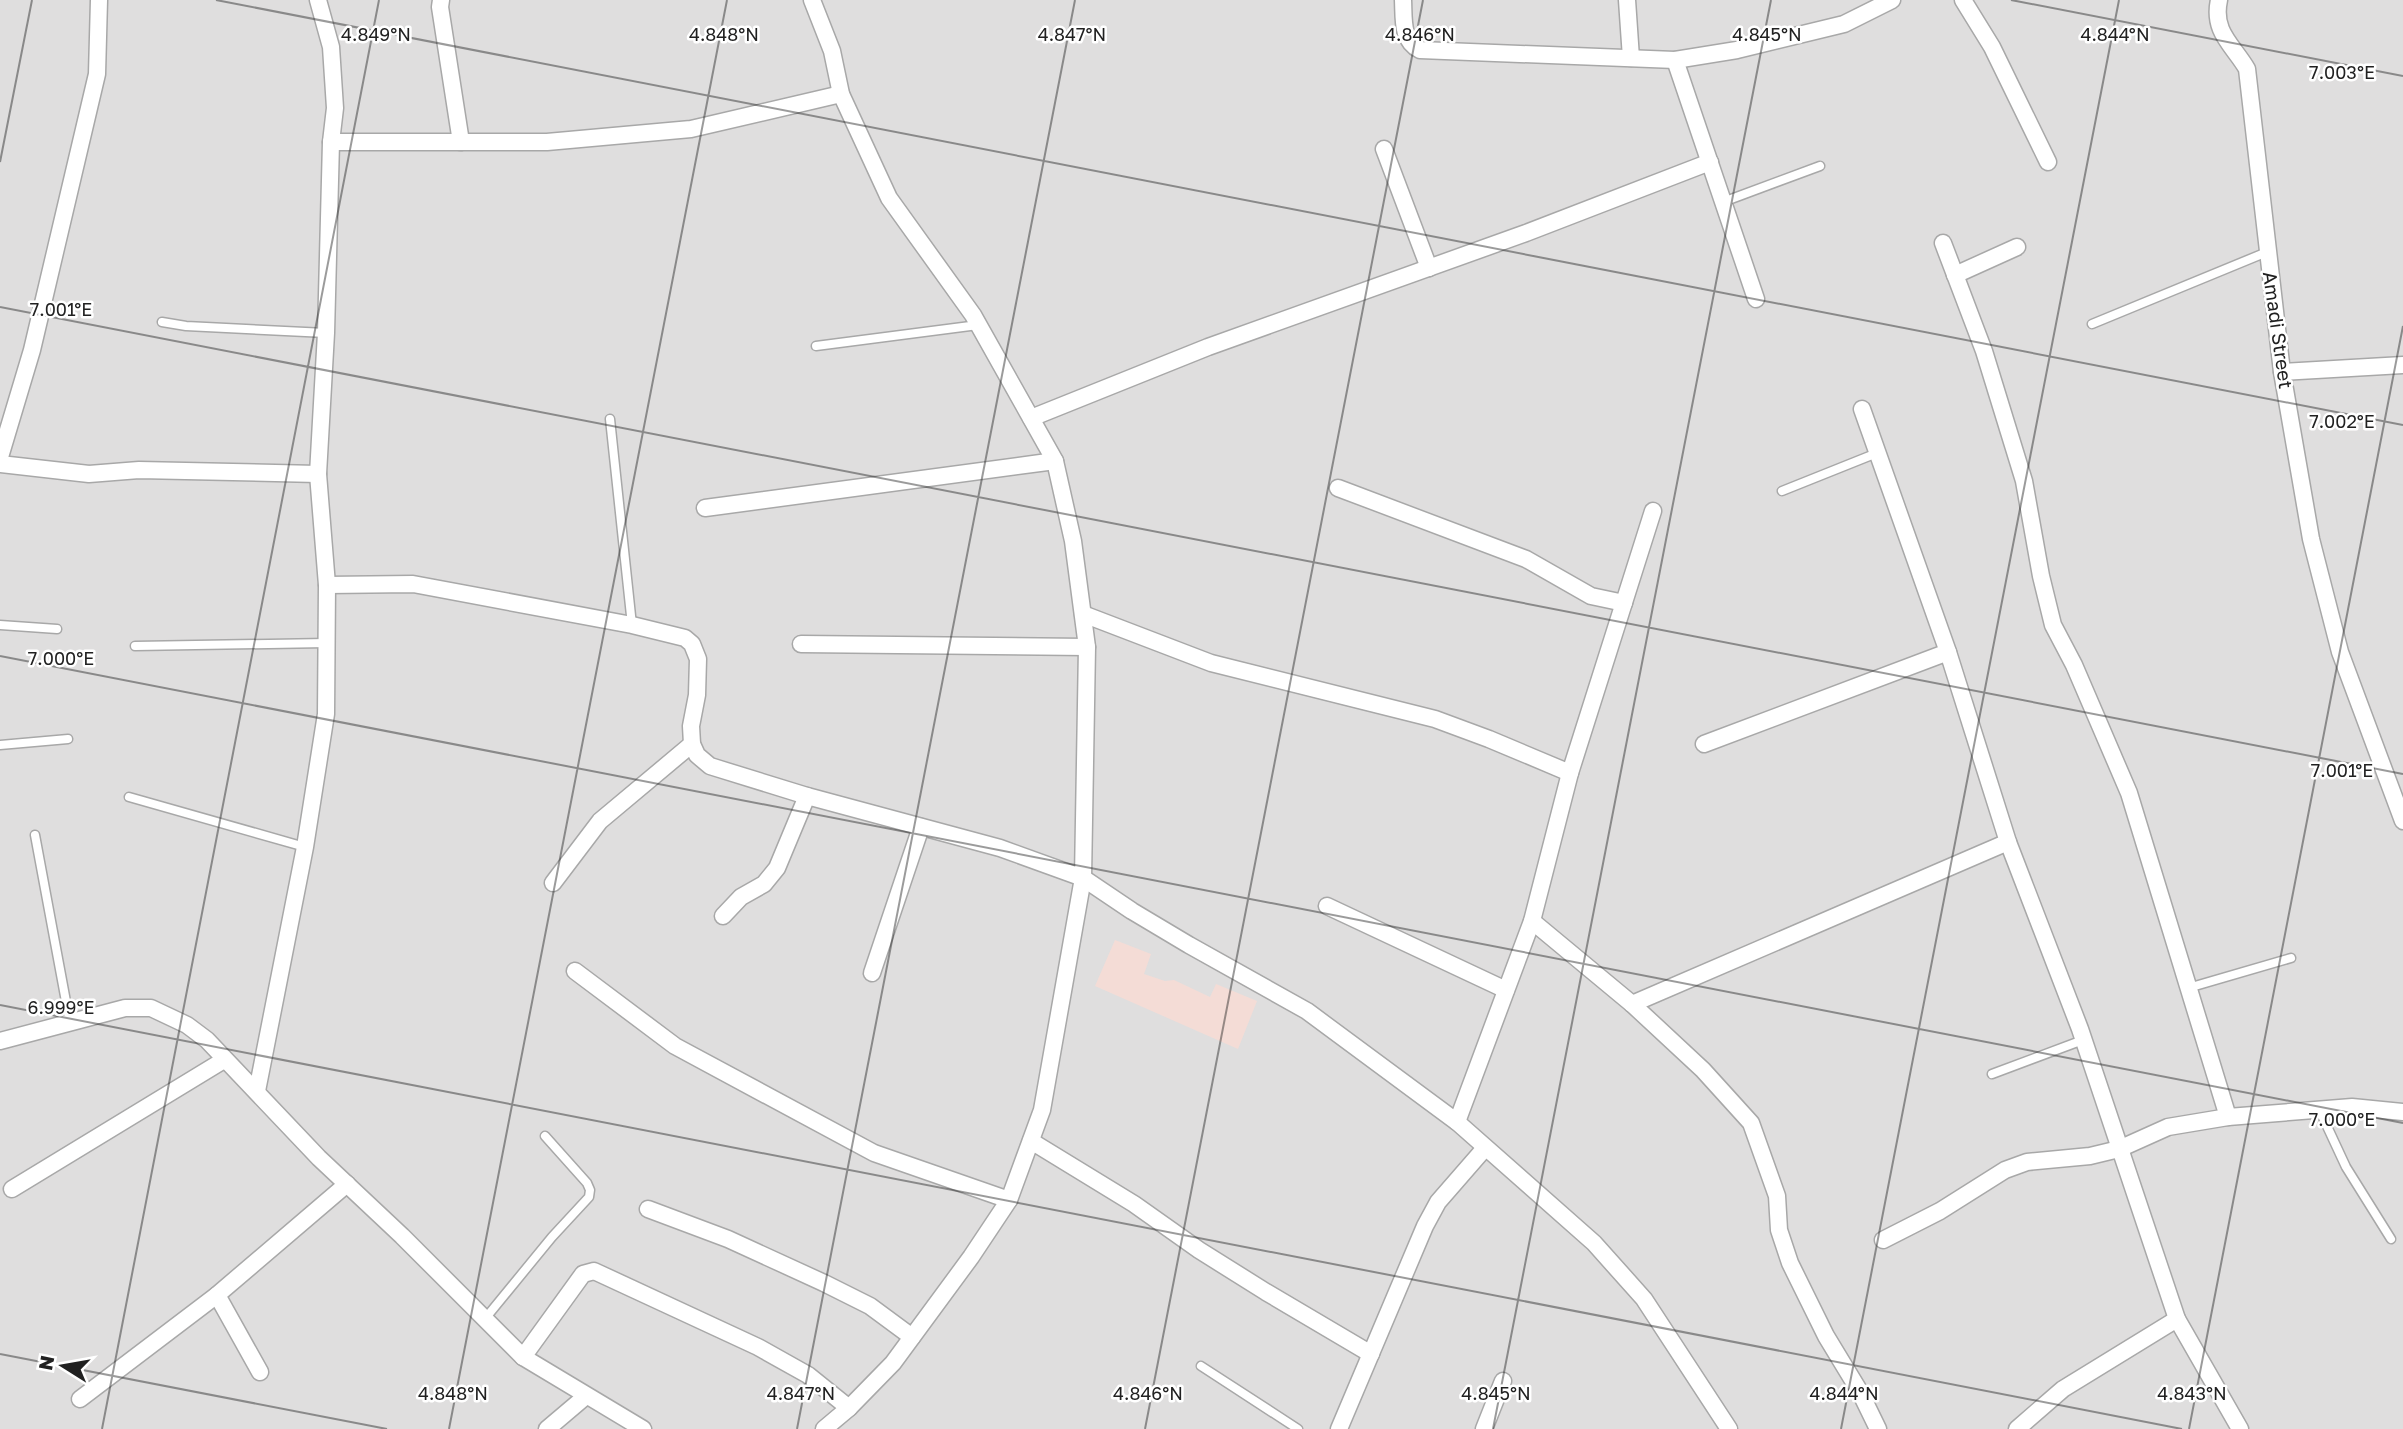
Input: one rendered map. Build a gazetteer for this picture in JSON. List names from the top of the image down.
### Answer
{
  "streets": {
    "street": ["Amadi Street"]
  },
  "north": "left",
  "coordinates": [
    "4.849°N",
    "4.848°N",
    "4.847°N",
    "4.846°N",
    "4.845°N",
    "4.844°N",
    "7.003°E",
    "7.001°E",
    "7.002°E",
    "7.000°E",
    "6.999°E",
    "4.843°N"
  ]
}
